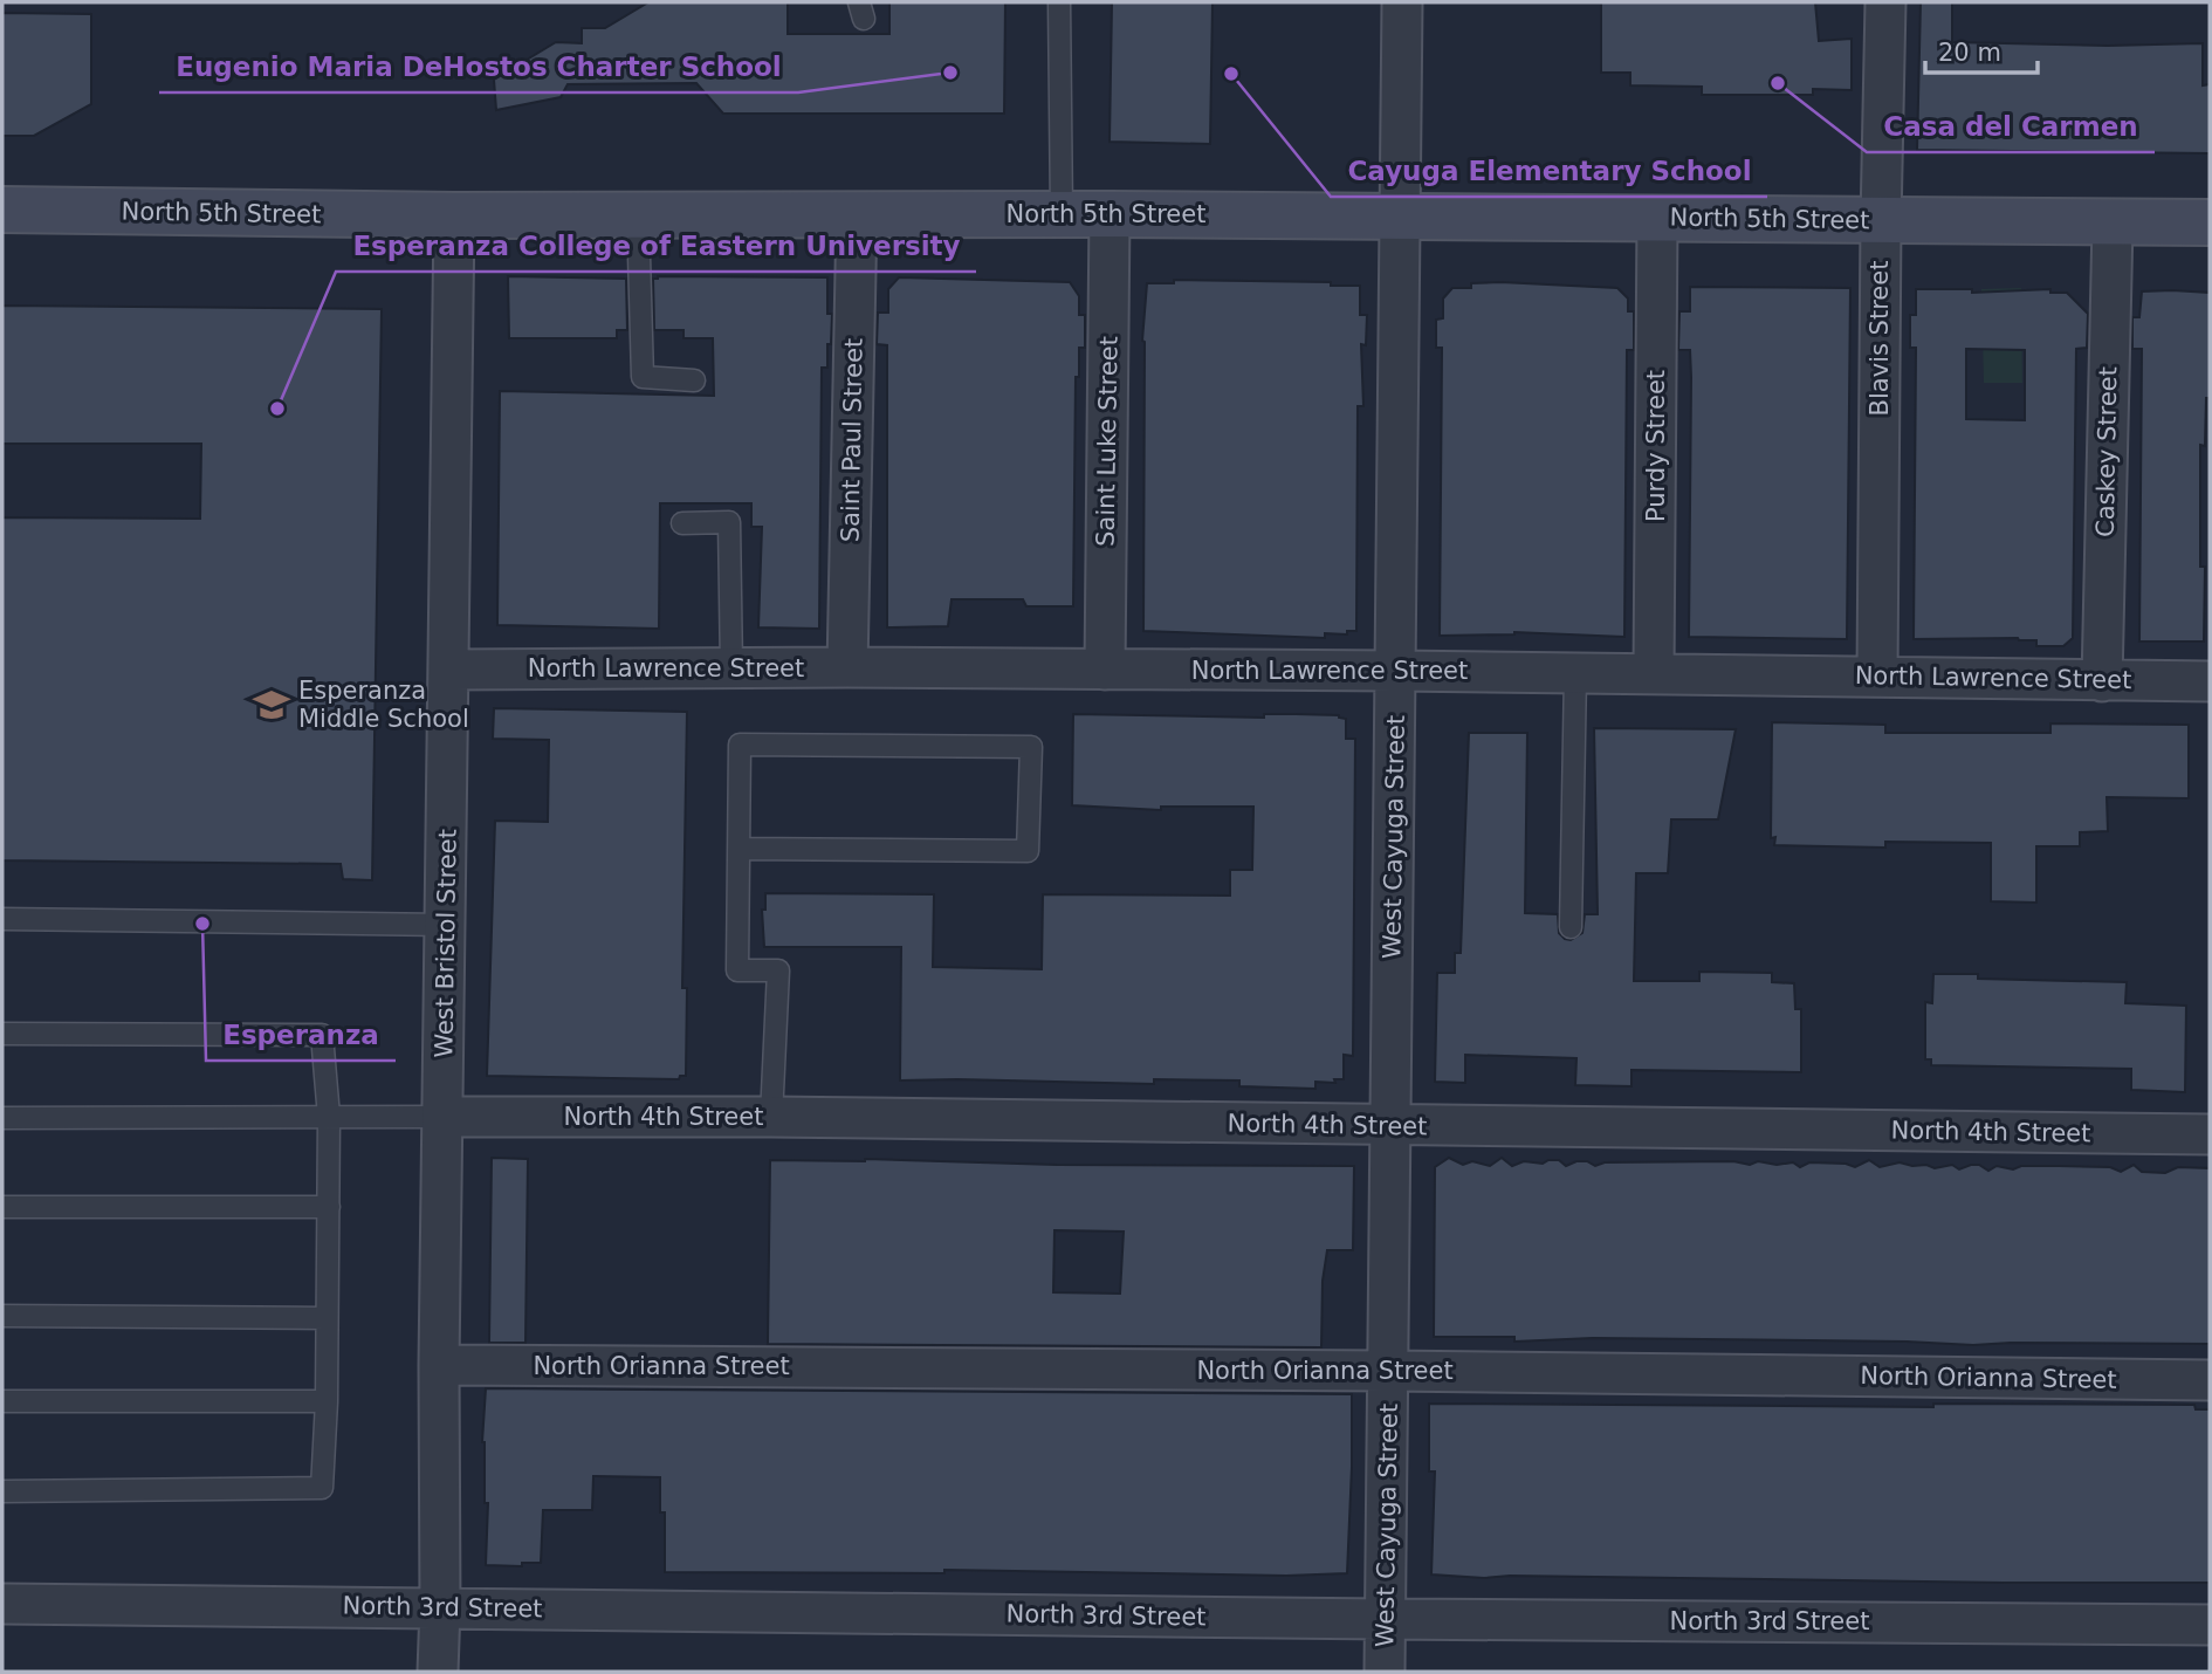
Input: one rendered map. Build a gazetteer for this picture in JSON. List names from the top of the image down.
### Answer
{
  "streets": {
    "street": [
      "North 5th Street",
      "Blavis Street",
      "Saint Paul Street",
      "Saint Luke Street",
      "Purdy Street",
      "Caskey Street",
      "North Lawrence Street",
      "West Cayuga Street",
      "West Bristol Street",
      "North 4th Street",
      "North Orianna Street",
      "North 3rd Street"
    ]
  },
  "crossings": [
    ["North 5th Street", "Blavis Street"],
    ["North 5th Street", "Saint Paul Street"],
    ["North 5th Street", "Saint Luke Street"],
    ["North 5th Street", "Purdy Street"],
    ["North 5th Street", "Caskey Street"],
    ["North 5th Street", "West Cayuga Street"],
    ["North 5th Street", "West Bristol Street"],
    ["Blavis Street", "North Lawrence Street"],
    ["Saint Paul Street", "North Lawrence Street"],
    ["Saint Luke Street", "North Lawrence Street"],
    ["Purdy Street", "North Lawrence Street"],
    ["Caskey Street", "North Lawrence Street"],
    ["North Lawrence Street", "West Cayuga Street"],
    ["North Lawrence Street", "West Bristol Street"],
    ["West Cayuga Street", "North 4th Street"],
    ["West Cayuga Street", "North Orianna Street"],
    ["West Cayuga Street", "North 3rd Street"],
    ["West Bristol Street", "North 4th Street"],
    ["West Bristol Street", "North Orianna Street"],
    ["West Bristol Street", "North 3rd Street"]
  ],
  "places": {
    "other": [
      "Eugenio Maria DeHostos Charter School",
      "Cayuga Elementary School",
      "Casa del Carmen",
      "Esperanza College of Eastern University",
      "Esperanza"
    ],
    "school or university": ["Esperanza Middle School"]
  },
  "scale_bar": "20 m"
}
